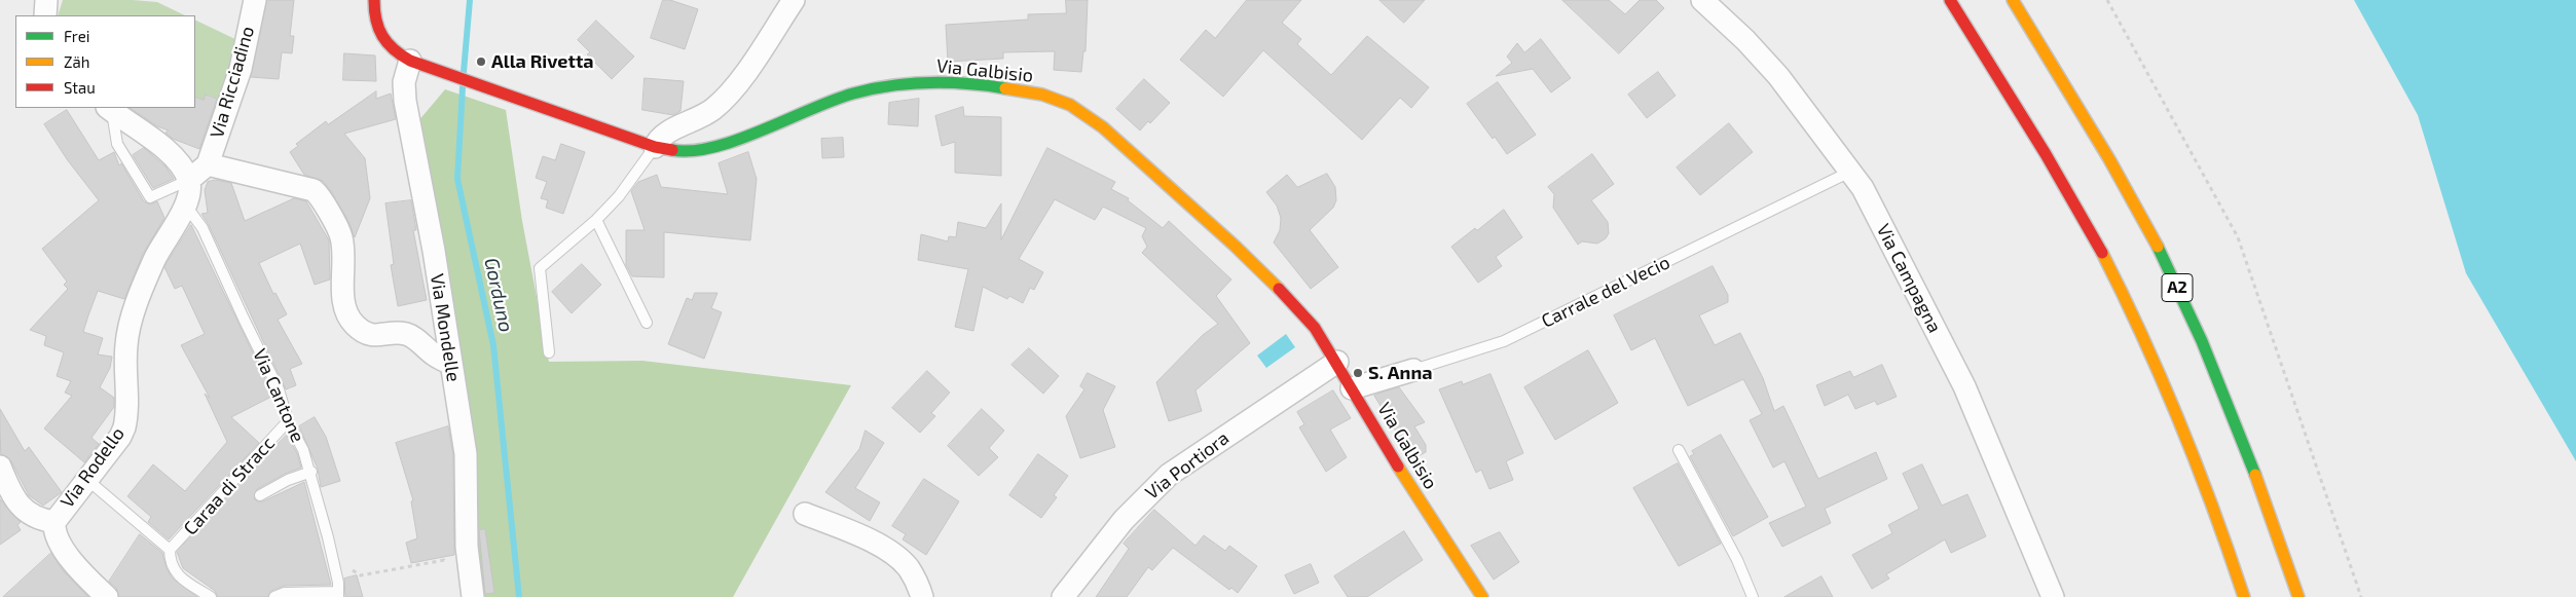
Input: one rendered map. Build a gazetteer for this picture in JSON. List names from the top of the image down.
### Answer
{
  "streets": {
    "main road": ["Via Galbisio", "A2"],
    "street": [
      "Via Ricciadino",
      "Via Campagna",
      "Carrale del Vecio",
      "Via Mondelle",
      "Via Portiora",
      "Via Rodello"
    ],
    "lane": ["Via Cantone", "Caraa di Stracc"]
  },
  "crossings": [
    ["Via Galbisio", "Carrale del Vecio"],
    ["Via Galbisio", "Via Mondelle"],
    ["Via Galbisio", "Via Portiora"],
    ["Via Campagna", "Carrale del Vecio"],
    ["Via Cantone", "Via Rodello"],
    ["Via Cantone", "Caraa di Stracc"]
  ],
  "water": ["Gorduno"],
  "places": ["Alla Rivetta", "S. Anna"],
  "legend": ["Frei", "Zäh", "Stau"]
}
